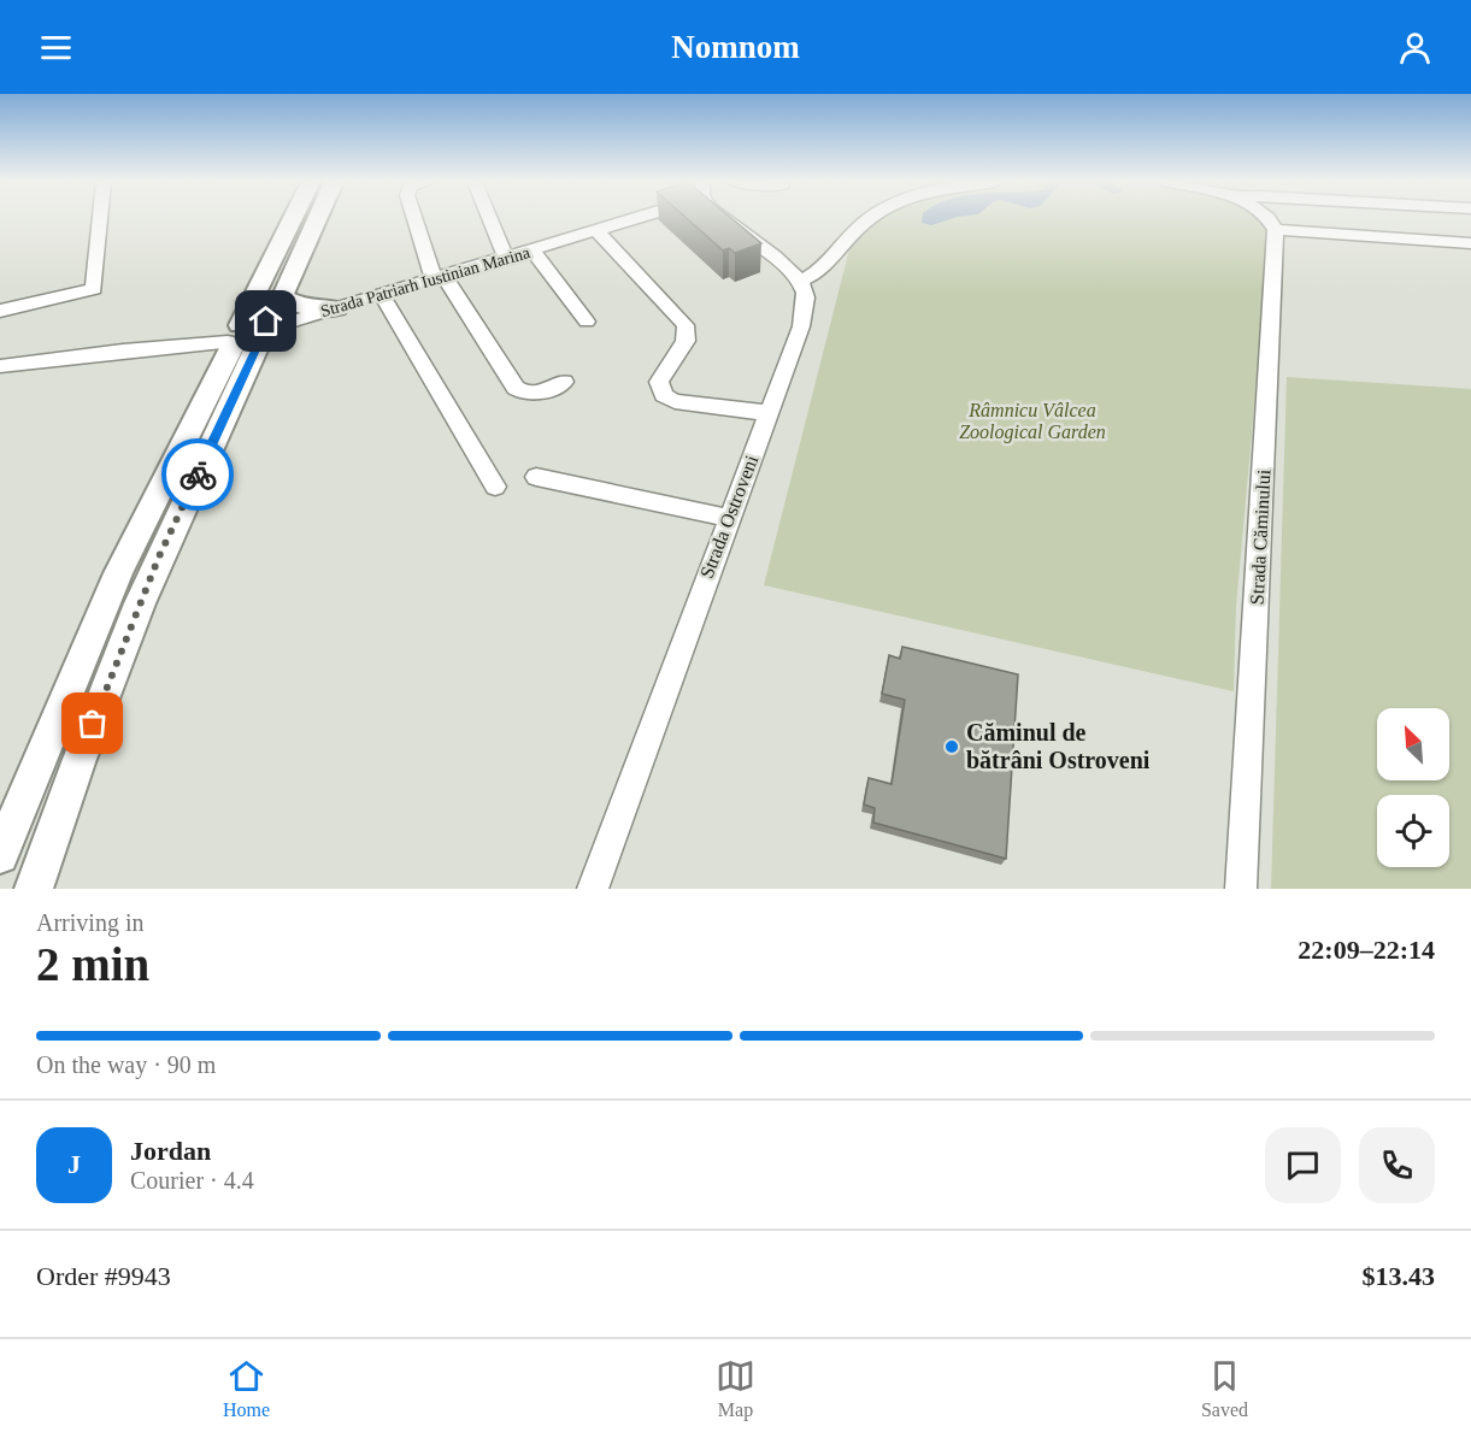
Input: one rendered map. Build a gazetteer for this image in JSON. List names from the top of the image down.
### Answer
{
  "streets": {
    "street": ["Strada Patriarh Iustinian Marina", "Strada Ostroveni", "Strada Căminului"]
  },
  "parks": ["Râmnicu Vâlcea Zoological Garden"],
  "places": ["Căminul de bătrâni Ostroveni"],
  "north": "top left",
  "page": {
    "header": "Nomnom",
    "heading": ["2 min", "Arriving in", "22:09–22:14"],
    "panel": [
      "Jordan",
      "Courier · 4.4",
      "Order #9943",
      "$13.43"
    ],
    "bar": "On the way · 90 m",
    "round": "J",
    "tabs": ["Home", "Map", "Saved"]
  }
}
